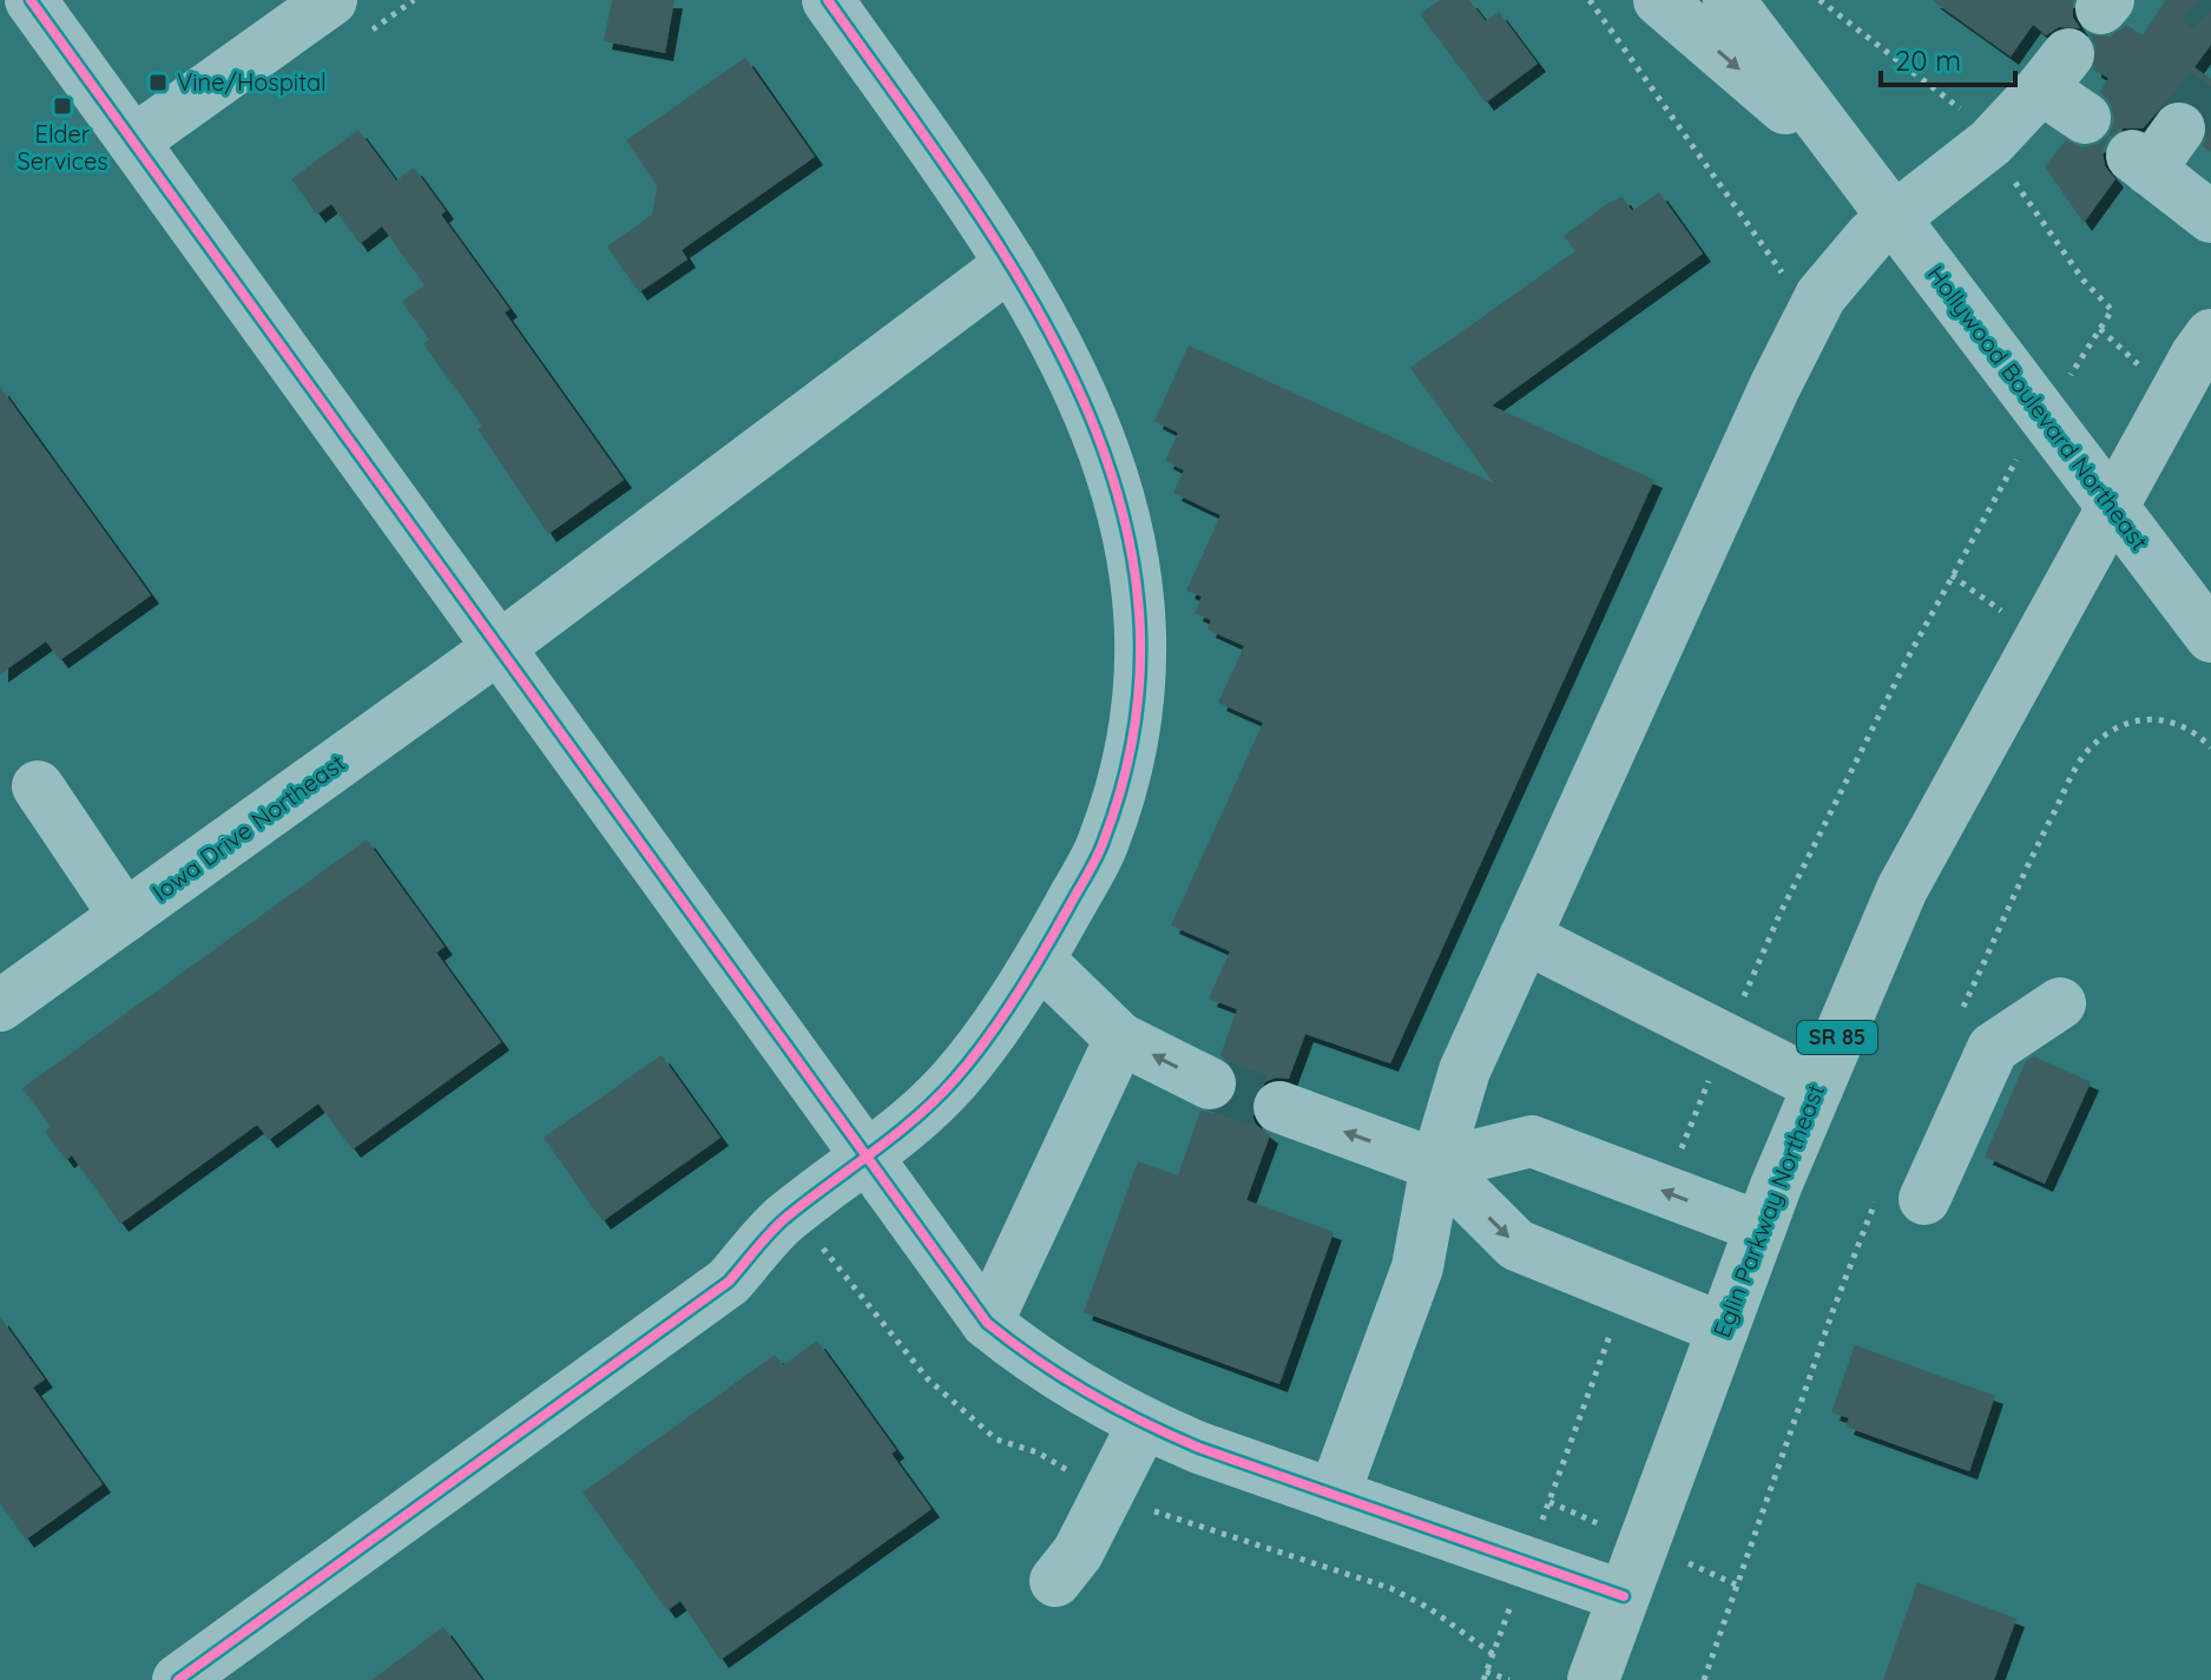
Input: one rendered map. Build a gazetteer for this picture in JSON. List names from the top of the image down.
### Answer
{
  "streets": {
    "highway": ["SR 85", "Eglin Parkway Northeast"],
    "street": ["Hollywood Boulevard Northeast", "Iowa Drive Northeast"]
  },
  "crossings": [
    ["Hollywood Boulevard Northeast", "SR 85"],
    ["Hollywood Boulevard Northeast", "Eglin Parkway Northeast"],
    ["SR 85", "Eglin Parkway Northeast"]
  ],
  "places": {
    "transit": ["Vine/Hospital", "Elder Services"]
  },
  "scale_bar": "20 m"
}
